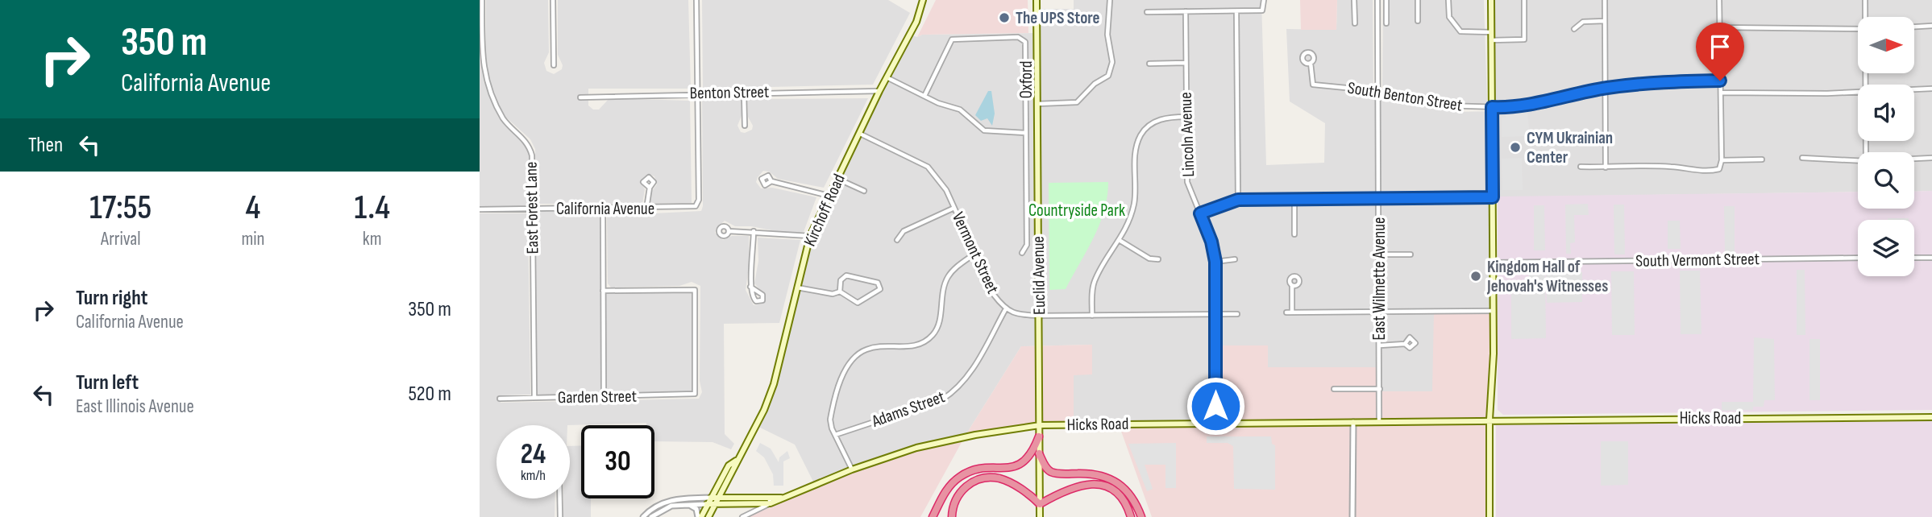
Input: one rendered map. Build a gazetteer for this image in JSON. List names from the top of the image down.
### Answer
{
  "streets": {
    "main road": ["Kirchoff Road", "Euclid Avenue", "Hicks Road"],
    "street": [
      "Oxford",
      "Benton Street",
      "South Benton Street",
      "Lincoln Avenue",
      "East Forest Lane",
      "California Avenue",
      "Vermont Street",
      "South Vermont Street",
      "East Wilmette Avenue",
      "Garden Street",
      "Adams Street"
    ]
  },
  "crossings": [
    ["Benton Street", "California Avenue"],
    ["Benton Street", "Kirchoff Road"],
    ["South Benton Street", "East Wilmette Avenue"],
    ["Lincoln Avenue", "Vermont Street"],
    ["Lincoln Avenue", "Hicks Road"],
    ["East Forest Lane", "California Avenue"],
    ["East Forest Lane", "Garden Street"],
    ["Kirchoff Road", "Vermont Street"],
    ["Vermont Street", "Euclid Avenue"],
    ["Vermont Street", "Adams Street"],
    ["Euclid Avenue", "Hicks Road"],
    ["East Wilmette Avenue", "Hicks Road"]
  ],
  "parks": ["Countryside Park"],
  "places": ["The UPS Store", "CYM Ukrainian Center", "Kingdom Hall of Jehovah's Witnesses"],
  "north": "right",
  "page": {
    "turn": ["350 m", "California Avenue"],
    "then": "Then",
    "eta": [
      "17:55",
      "Arrival",
      "4",
      "min",
      "1.4",
      "km"
    ],
    "list": [
      {
        "name": "Turn right",
        "note": "California Avenue",
        "value": "350 m"
      },
      {
        "name": "Turn left",
        "note": "East Illinois Avenue",
        "value": "520 m"
      }
    ],
    "speed": "24 km/h",
    "limit": "30"
  }
}
